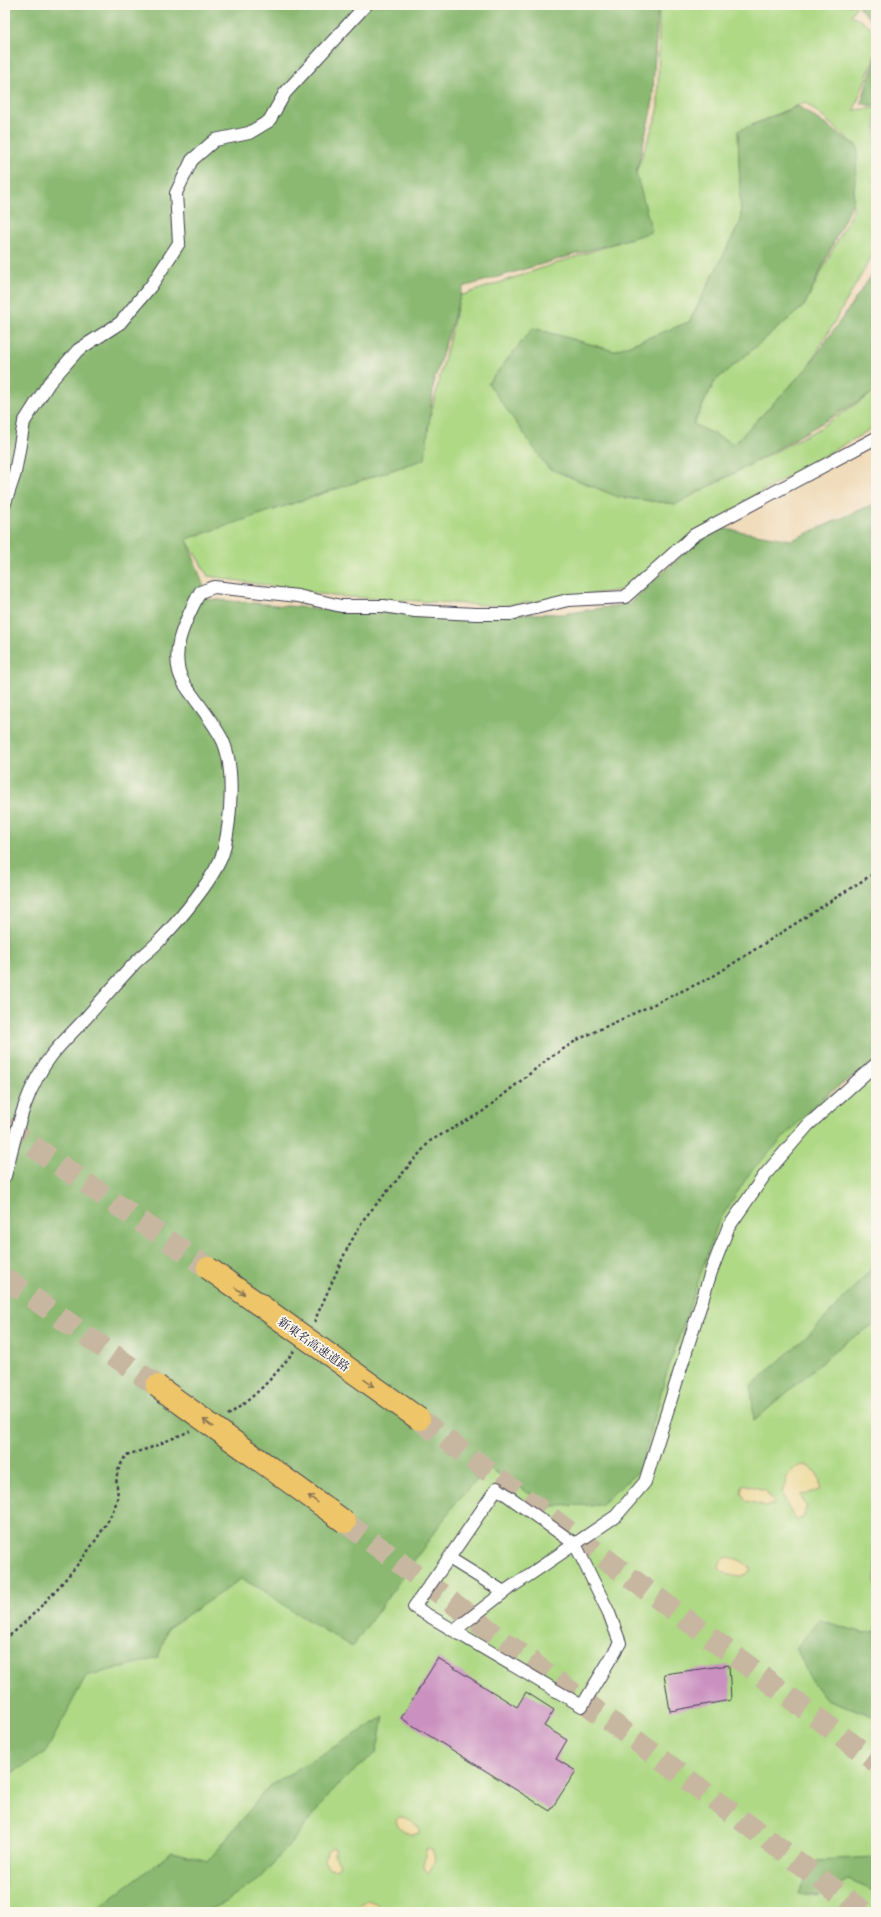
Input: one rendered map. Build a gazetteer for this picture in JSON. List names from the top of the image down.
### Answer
{
  "streets": {
    "highway": ["新東名高速道路"]
  }
}
